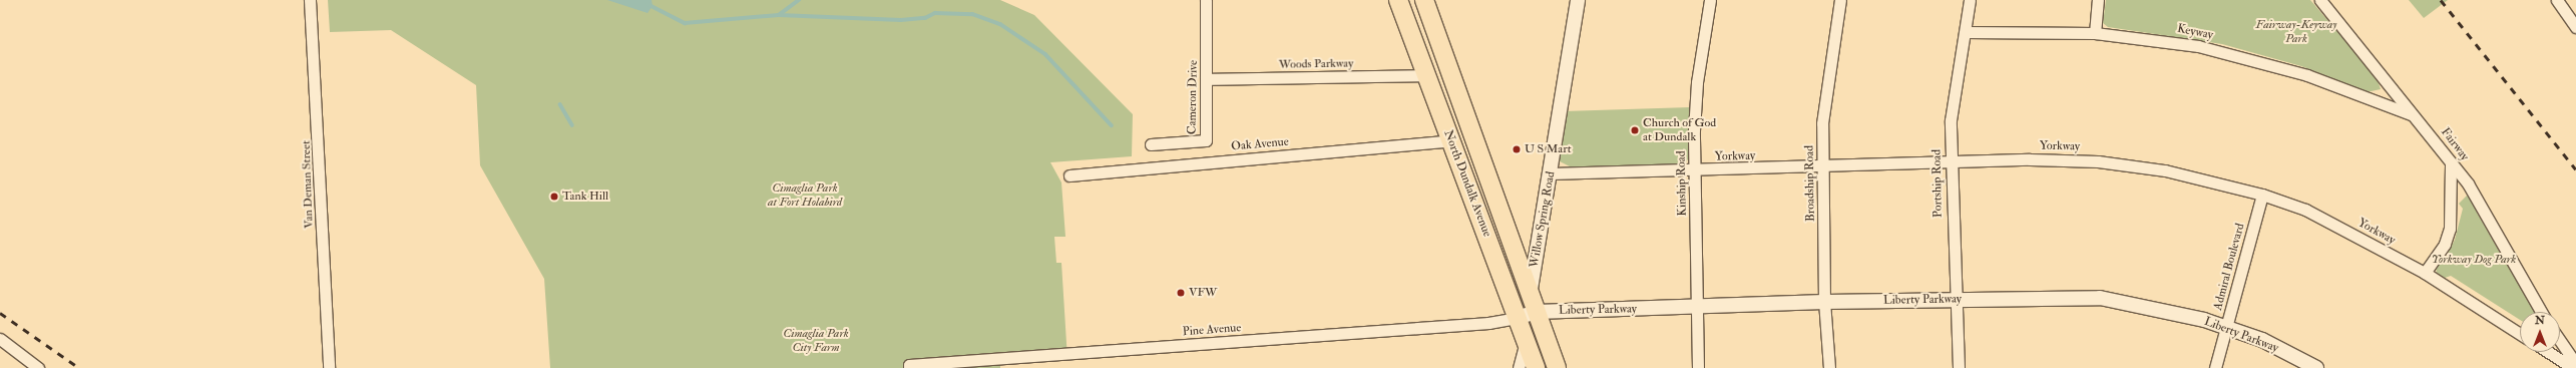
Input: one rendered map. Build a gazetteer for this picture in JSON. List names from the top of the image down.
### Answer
{
  "streets": {
    "main road": ["North Dundalk Avenue"],
    "street": [
      "Keyway",
      "Woods Parkway",
      "Cameron Drive",
      "Oak Avenue",
      "Fairway",
      "Yorkway",
      "Kinship Road",
      "Broadship Road",
      "Portship Road",
      "Van Deman Street",
      "Willow Spring Road",
      "Admiral Boulevard",
      "Liberty Parkway",
      "Pine Avenue"
    ]
  },
  "crossings": [
    ["Keyway", "Fairway"],
    ["Keyway", "Portship Road"],
    ["Woods Parkway", "Cameron Drive"],
    ["Woods Parkway", "North Dundalk Avenue"],
    ["Oak Avenue", "North Dundalk Avenue"],
    ["Yorkway", "Kinship Road"],
    ["Yorkway", "Broadship Road"],
    ["Yorkway", "Portship Road"],
    ["Yorkway", "Willow Spring Road"],
    ["Yorkway", "Admiral Boulevard"],
    ["North Dundalk Avenue", "Willow Spring Road"],
    ["North Dundalk Avenue", "Liberty Parkway"],
    ["North Dundalk Avenue", "Pine Avenue"],
    ["Kinship Road", "Liberty Parkway"],
    ["Broadship Road", "Liberty Parkway"],
    ["Portship Road", "Liberty Parkway"],
    ["Admiral Boulevard", "Liberty Parkway"],
    ["Liberty Parkway", "Pine Avenue"]
  ],
  "parks": [
    "Fairway-Keyway Park",
    "Cimaglia Park at Fort Holabird",
    "Yorkway Dog Park",
    "Cimaglia Park City Farm"
  ],
  "places": [
    "Church of God at Dundalk",
    "U S Mart",
    "Tank Hill",
    "VFW"
  ],
  "north": "top"
}
